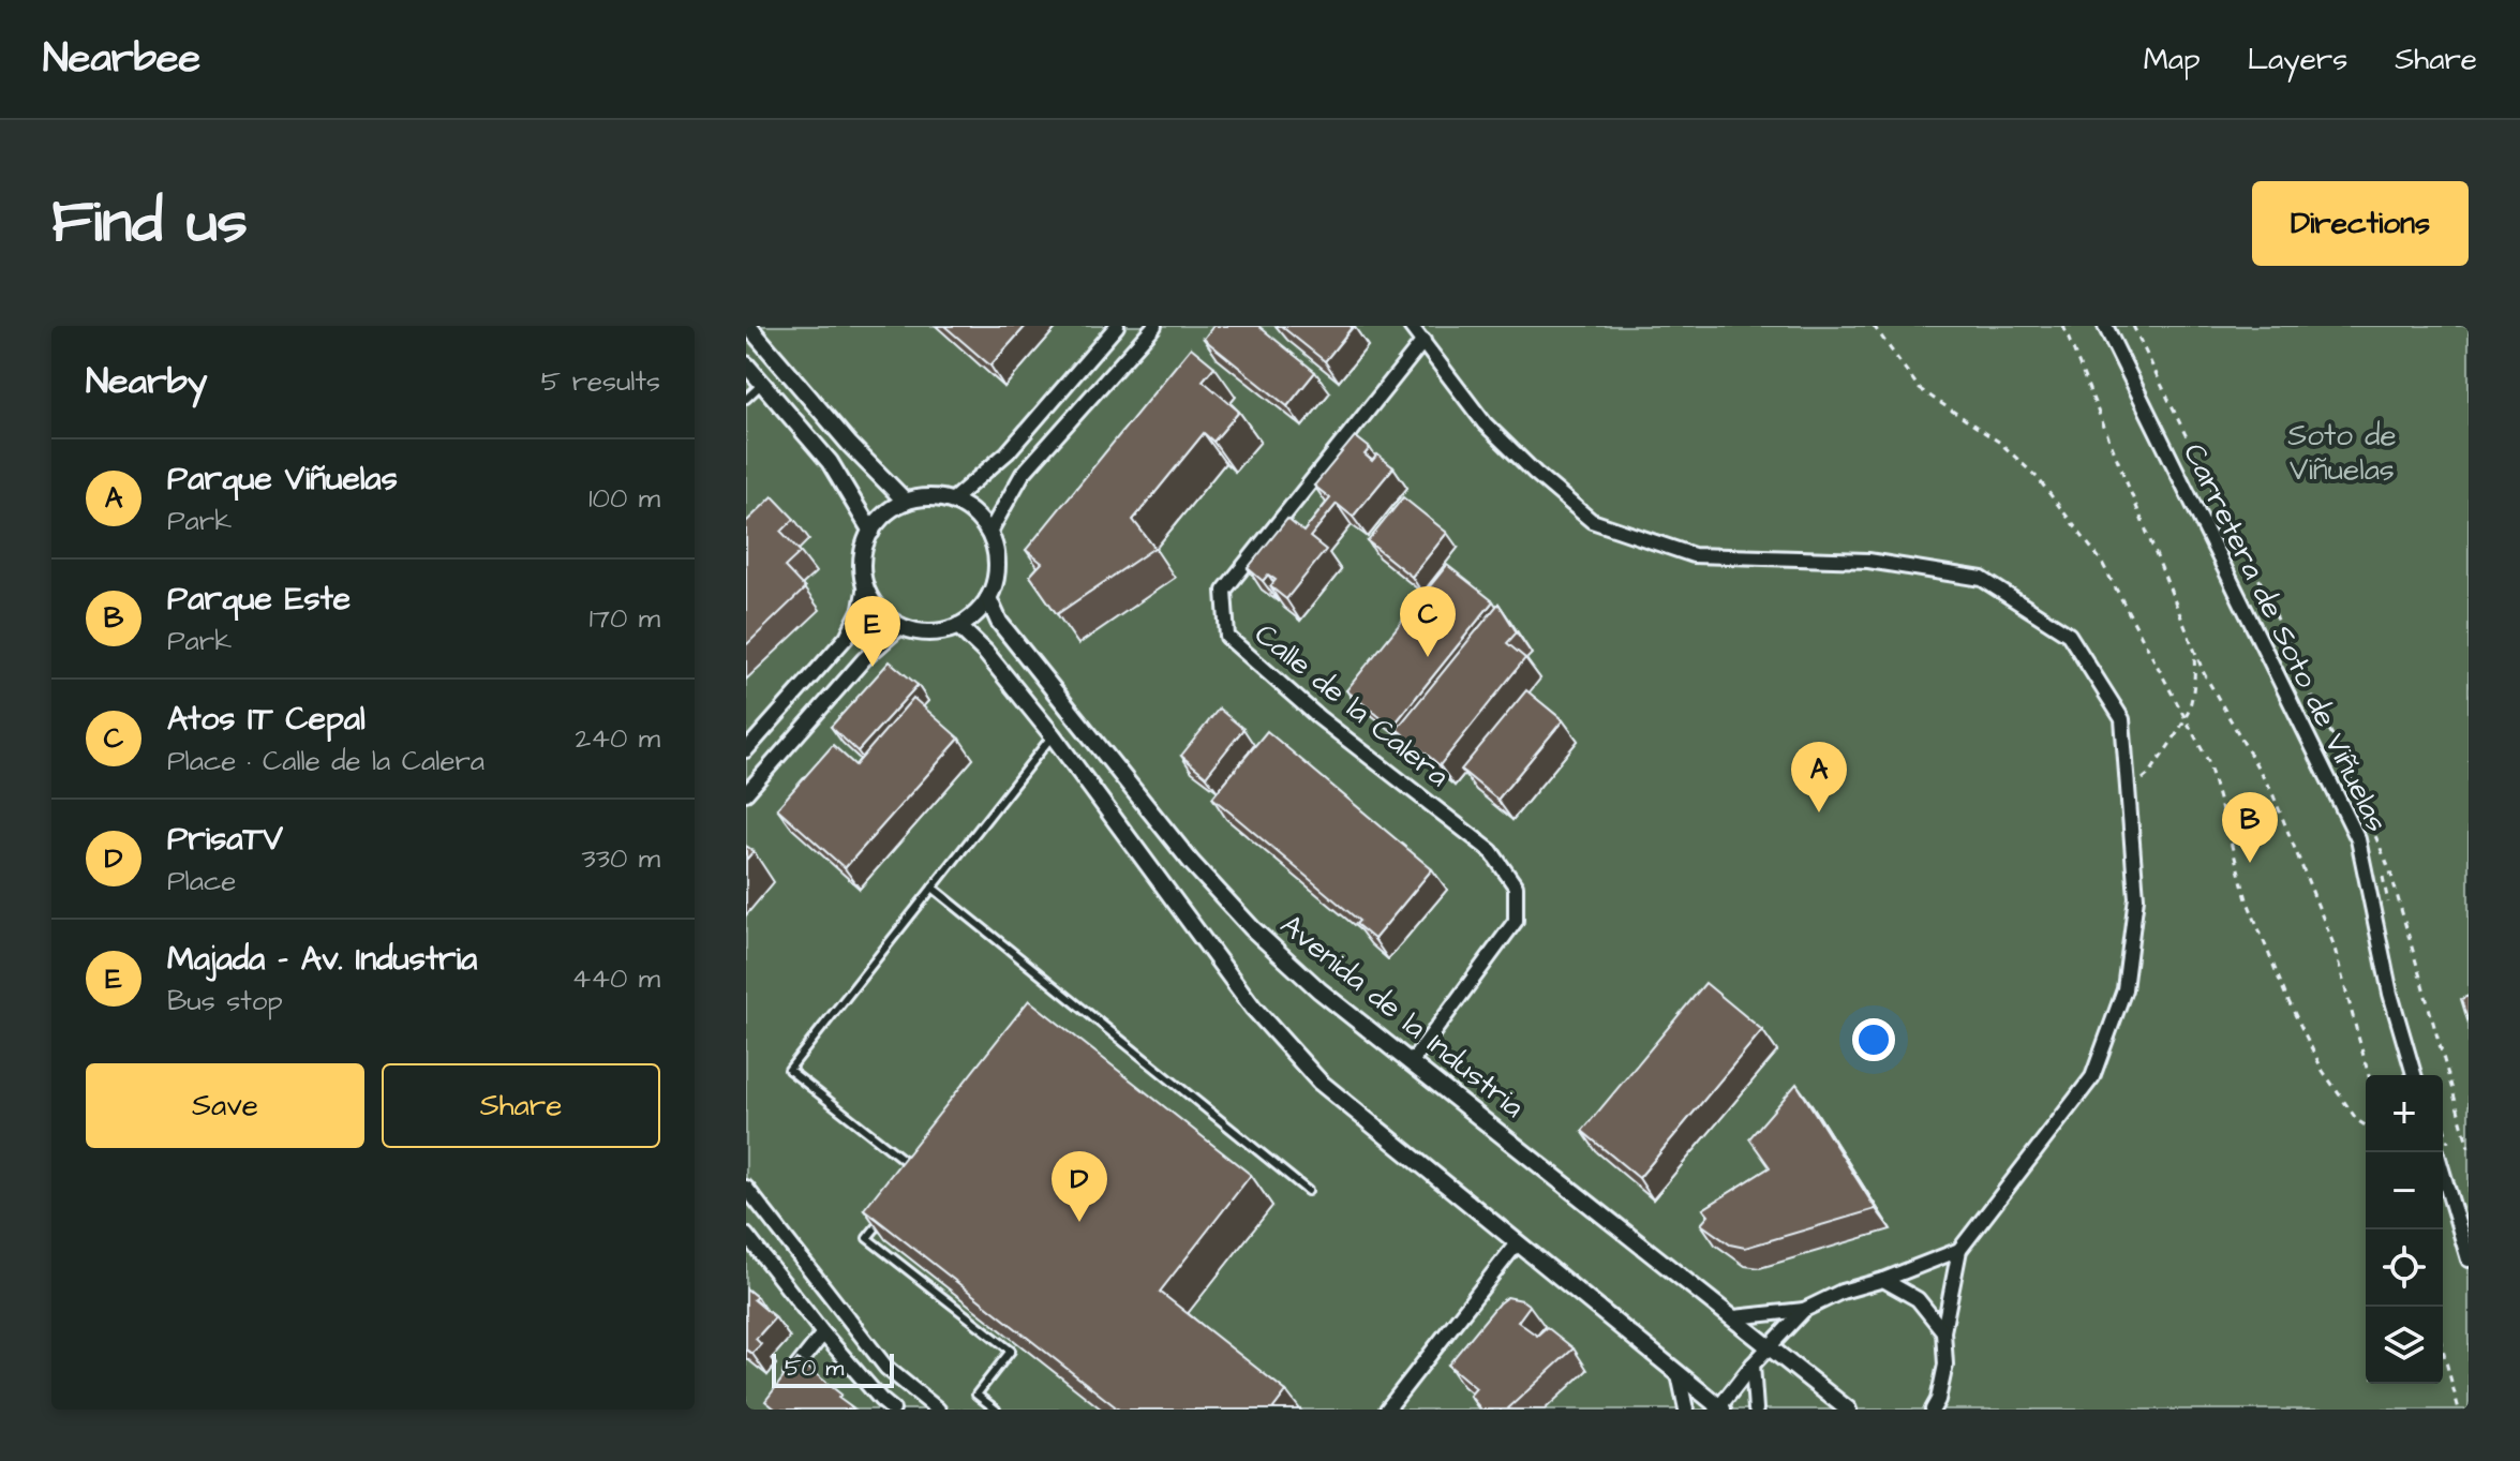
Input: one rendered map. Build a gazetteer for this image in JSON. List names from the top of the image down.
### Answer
{
  "streets": {
    "street": ["Carretera de Soto de Viñuelas", "Calle de la Calera", "Avenida de la Industria"]
  },
  "crossings": [
    ["Calle de la Calera", "Avenida de la Industria"]
  ],
  "parks": ["Soto de Viñuelas"],
  "scale_bar": "50 m",
  "page": {
    "header": "Nearbee",
    "nav": ["Map", "Layers", "Share"],
    "title": "Find us",
    "buttons": [
      "Directions",
      ["Save", "Share"]
    ],
    "heading": ["Nearby", "5 results"],
    "list": [
      {
        "mark": "A",
        "name": "Parque Viñuelas",
        "note": "Park",
        "value": "100 m"
      },
      {
        "mark": "B",
        "name": "Parque Este",
        "note": "Park",
        "value": "170 m"
      },
      {
        "mark": "C",
        "name": "Atos IT Cepal",
        "note": "Place · Calle de la Calera",
        "value": "240 m"
      },
      {
        "mark": "D",
        "name": "PrisaTV",
        "note": "Place",
        "value": "330 m"
      },
      {
        "mark": "E",
        "name": "Majada - Av. Industria",
        "note": "Bus stop",
        "value": "440 m"
      }
    ],
    "pins": [
      "C",
      "E",
      "A",
      "B",
      "D"
    ],
    "map_buttons": ["+", "−"],
    "scale": "50 m"
  }
}
